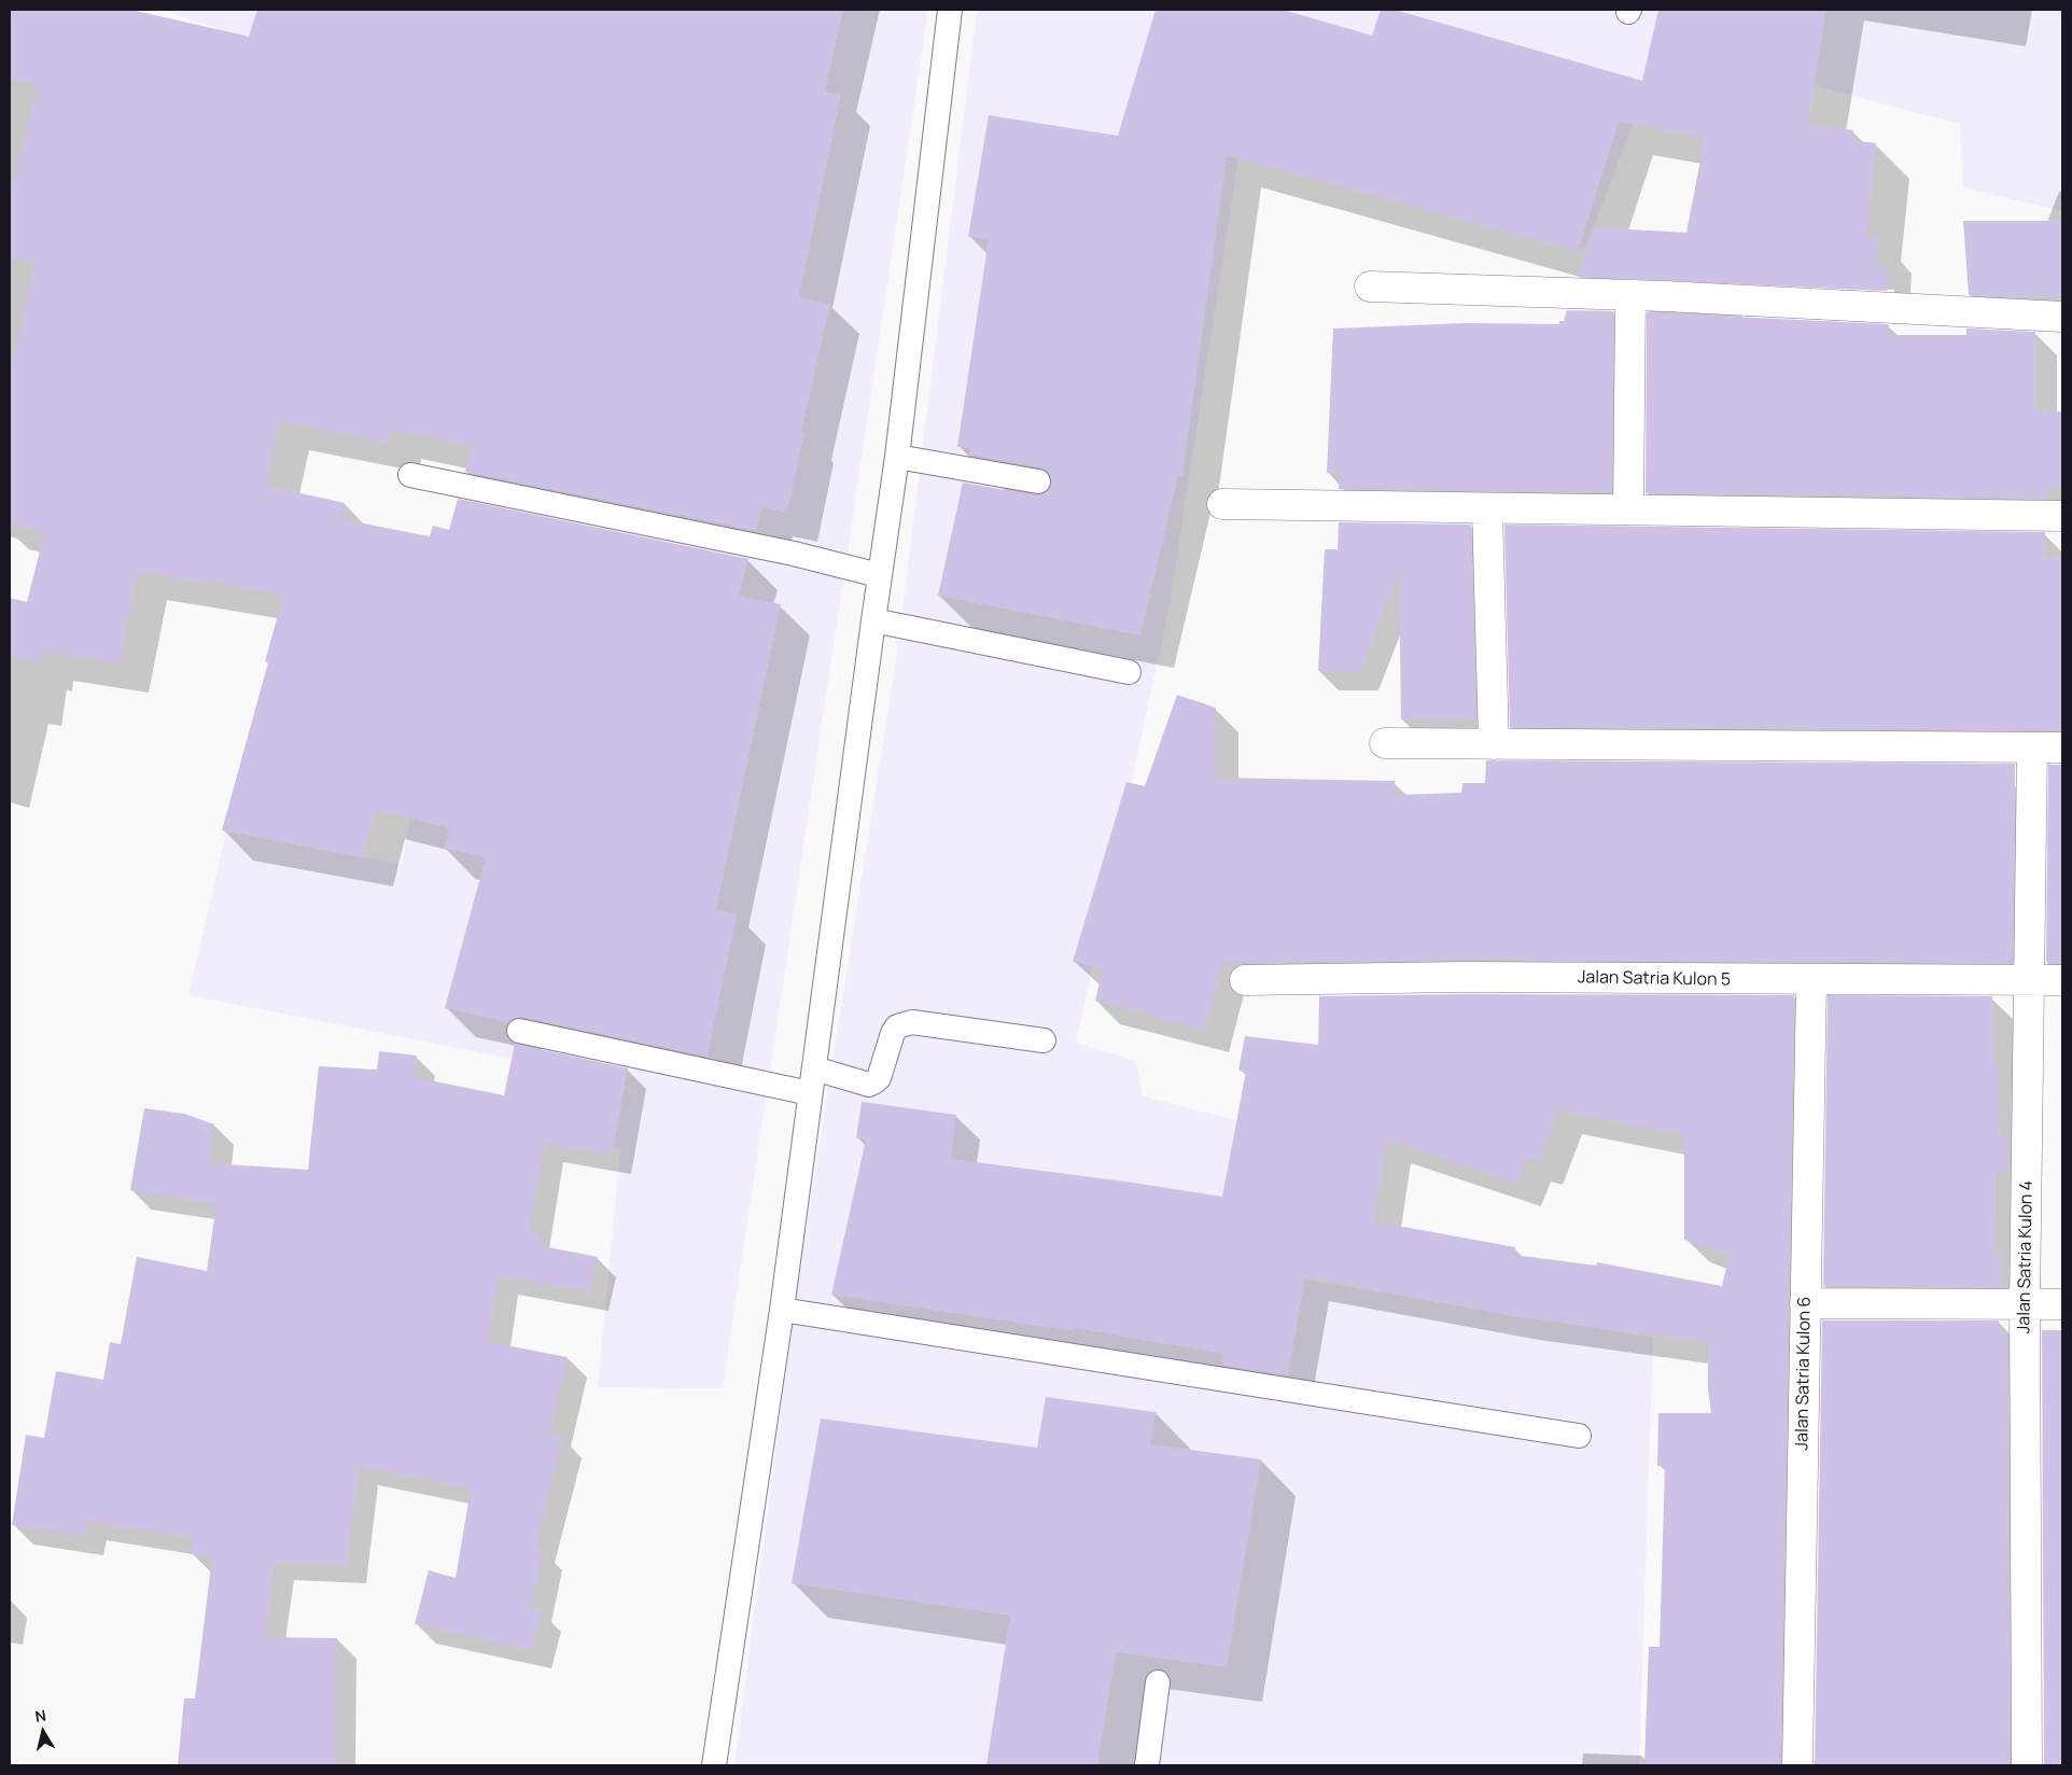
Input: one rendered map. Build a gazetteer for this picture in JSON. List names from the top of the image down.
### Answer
{
  "streets": {
    "street": ["Jalan Satria Kulon 5", "Jalan Satria Kulon 4", "Jalan Satria Kulon 6"]
  },
  "crossings": [
    ["Jalan Satria Kulon 5", "Jalan Satria Kulon 4"],
    ["Jalan Satria Kulon 5", "Jalan Satria Kulon 6"]
  ],
  "north": "top"
}
